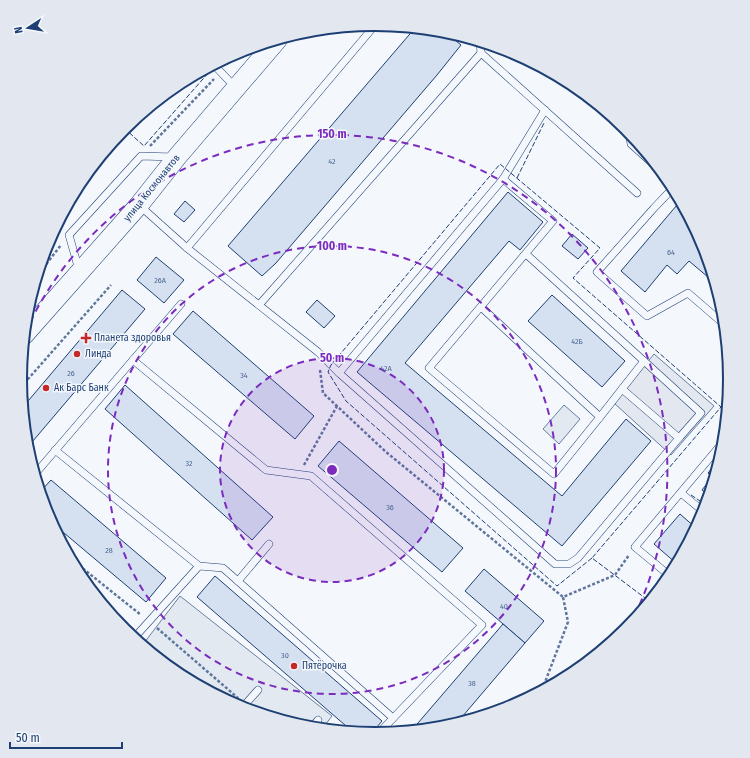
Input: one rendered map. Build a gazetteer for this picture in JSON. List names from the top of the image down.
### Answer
{
  "streets": {
    "street": ["улица Космонавтов"]
  },
  "places": {
    "health": ["Планета здоровья"],
    "other": ["Линда", "Ак Барс Банк", "Пятёрочка"]
  },
  "house_numbers": [
    "42",
    "64",
    "26А",
    "42Б",
    "42А",
    "26",
    "34",
    "32",
    "36",
    "28",
    "40",
    "30",
    "38"
  ],
  "scale_bar": "50 m",
  "north": "left",
  "rings": ["150 m", "100 m", "50 m"]
}
